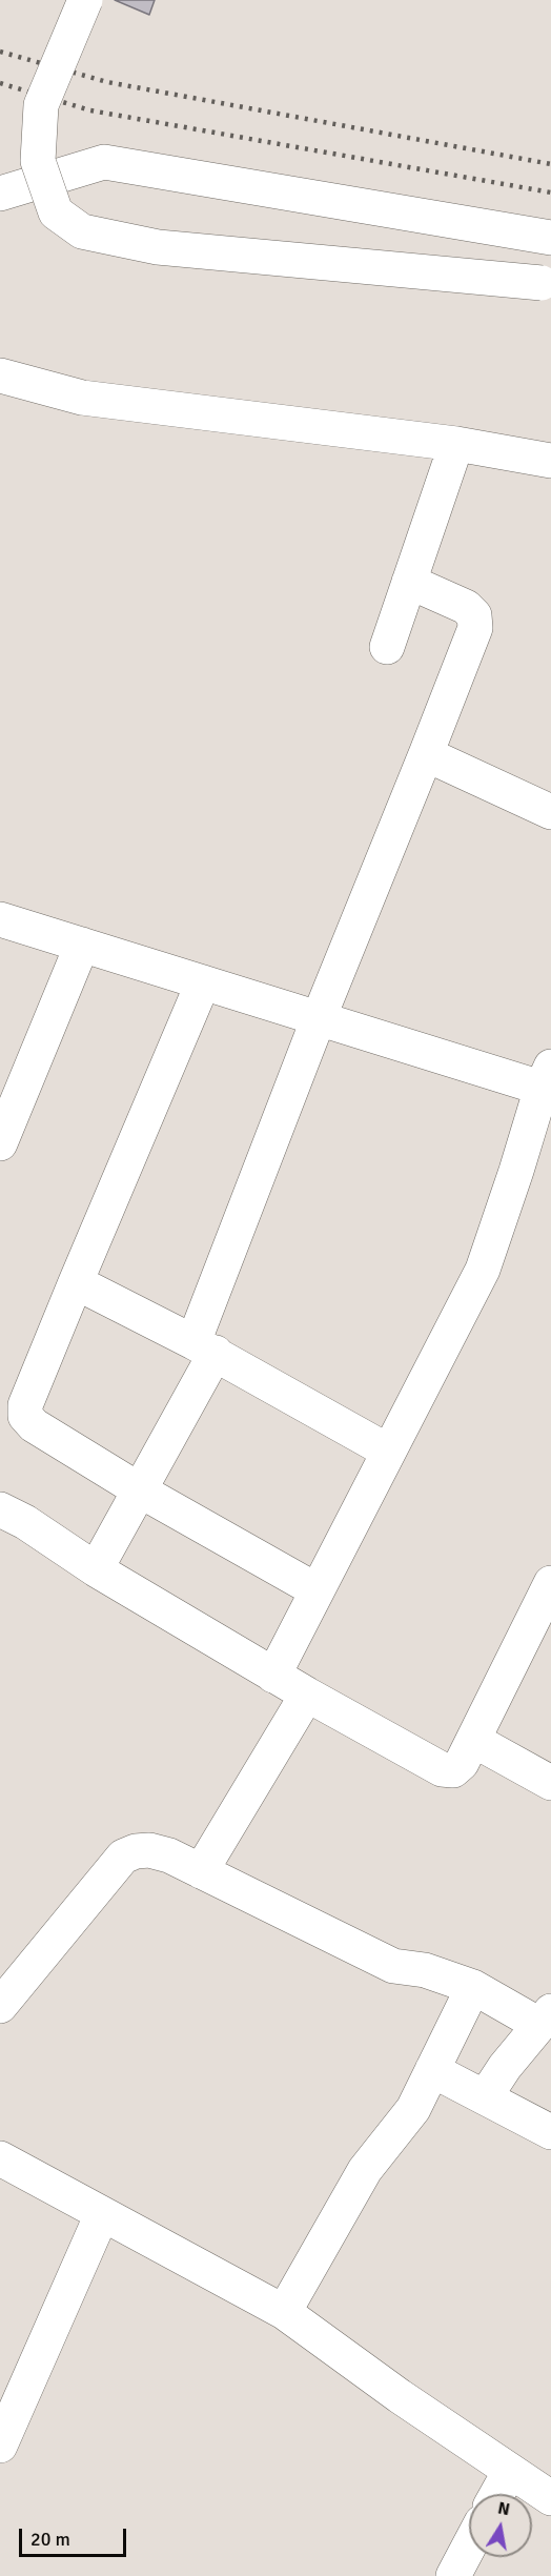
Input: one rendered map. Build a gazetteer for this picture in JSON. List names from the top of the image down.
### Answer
{
  "scale_bar": "20 m",
  "north": "top"
}
